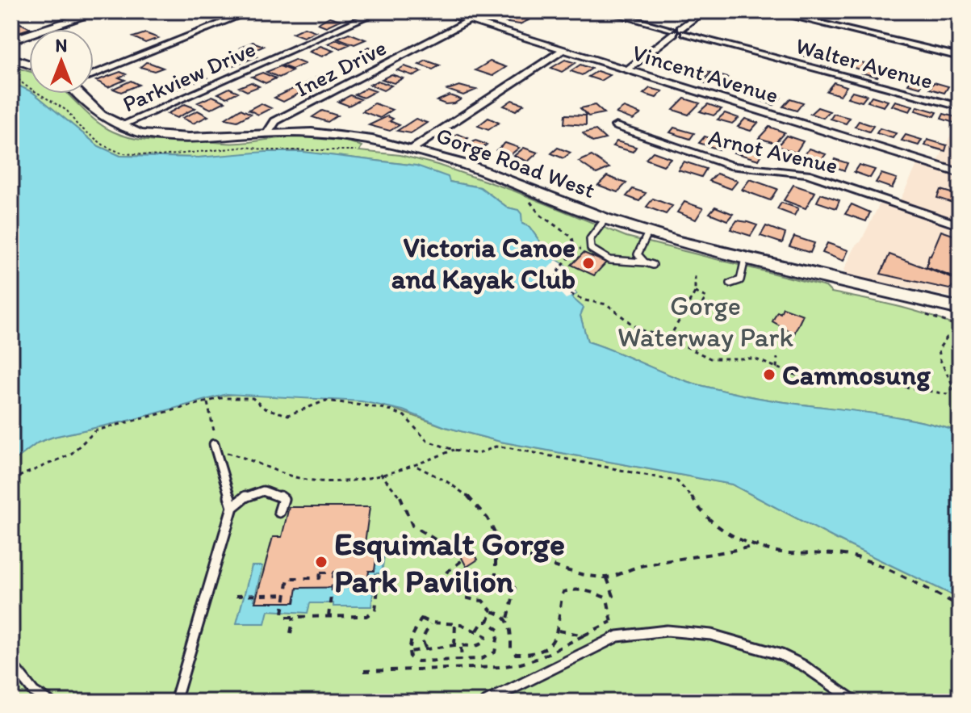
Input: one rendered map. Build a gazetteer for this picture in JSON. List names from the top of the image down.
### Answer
{
  "streets": {
    "main road": ["Gorge Road West"],
    "street": [
      "Walter Avenue",
      "Inez Drive",
      "Vincent Avenue",
      "Parkview Drive",
      "Arnot Avenue"
    ]
  },
  "crossings": [
    ["Inez Drive", "Vincent Avenue"],
    ["Inez Drive", "Gorge Road West"],
    ["Parkview Drive", "Gorge Road West"]
  ],
  "parks": ["Gorge Waterway Park"],
  "places": ["Victoria Canoe and Kayak Club", "Cammosung", "Esquimalt Gorge Park Pavilion"],
  "north": "top"
}
